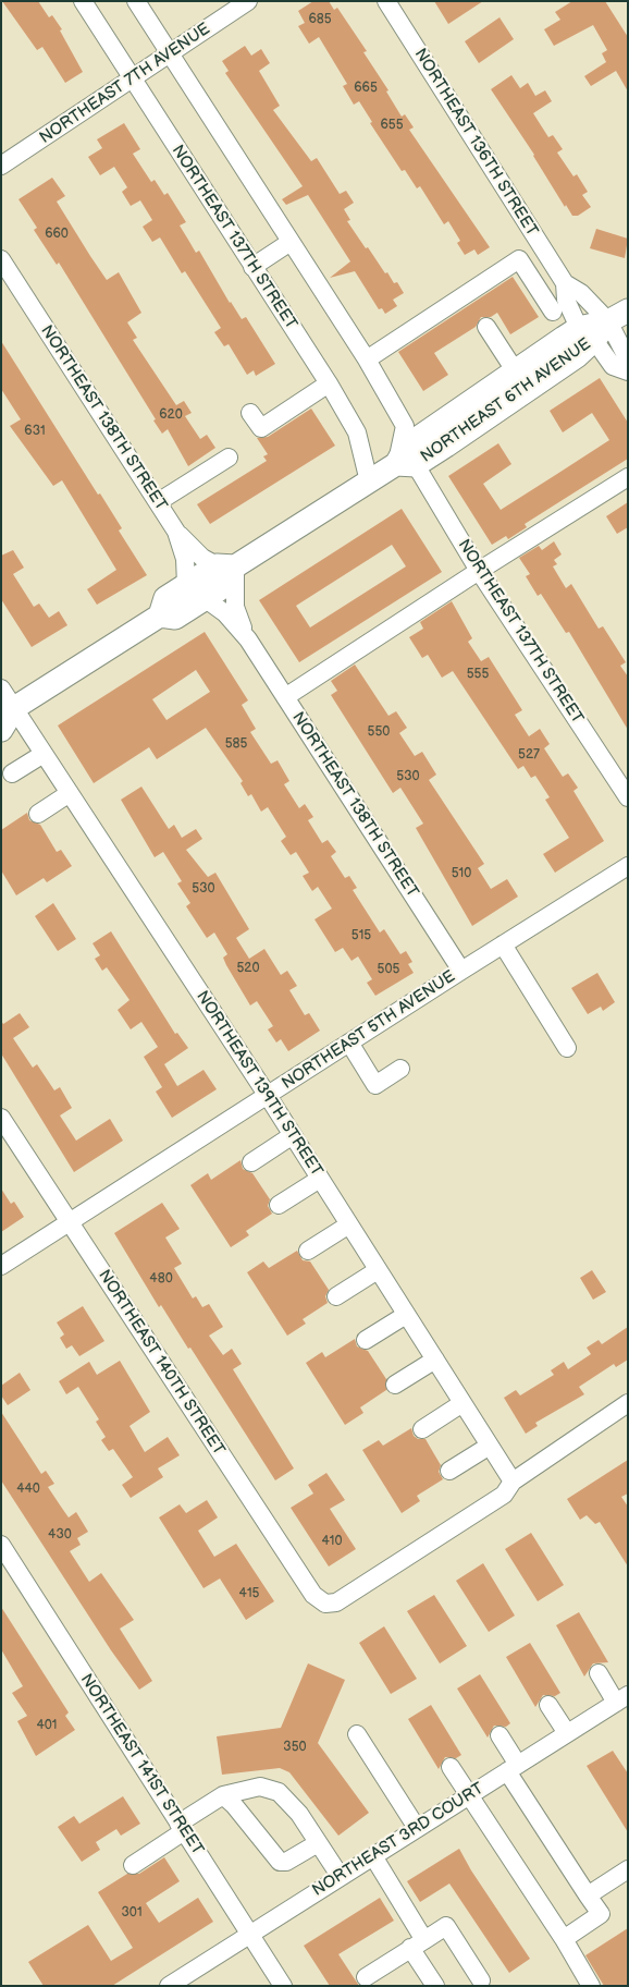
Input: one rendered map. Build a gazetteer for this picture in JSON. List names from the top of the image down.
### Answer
{
  "streets": {
    "main road": ["NORTHEAST 6TH AVENUE"],
    "street": [
      "NORTHEAST 7TH AVENUE",
      "NORTHEAST 136TH STREET",
      "NORTHEAST 137TH STREET",
      "NORTHEAST 138TH STREET",
      "NORTHEAST 5TH AVENUE",
      "NORTHEAST 139TH STREET",
      "NORTHEAST 140TH STREET",
      "NORTHEAST 141ST STREET",
      "NORTHEAST 3RD COURT"
    ]
  },
  "crossings": [
    ["NORTHEAST 7TH AVENUE", "NORTHEAST 137TH STREET"],
    ["NORTHEAST 136TH STREET", "NORTHEAST 6TH AVENUE"],
    ["NORTHEAST 137TH STREET", "NORTHEAST 6TH AVENUE"],
    ["NORTHEAST 6TH AVENUE", "NORTHEAST 138TH STREET"],
    ["NORTHEAST 6TH AVENUE", "NORTHEAST 139TH STREET"],
    ["NORTHEAST 138TH STREET", "NORTHEAST 5TH AVENUE"],
    ["NORTHEAST 5TH AVENUE", "NORTHEAST 139TH STREET"],
    ["NORTHEAST 5TH AVENUE", "NORTHEAST 140TH STREET"],
    ["NORTHEAST 139TH STREET", "NORTHEAST 140TH STREET"],
    ["NORTHEAST 141ST STREET", "NORTHEAST 3RD COURT"]
  ],
  "house_numbers": [
    "685",
    "665",
    "655",
    "660",
    "620",
    "631",
    "555",
    "550",
    "585",
    "527",
    "530",
    "510",
    "530",
    "515",
    "520",
    "505",
    "480",
    "440",
    "430",
    "410",
    "415",
    "401",
    "350",
    "301"
  ]
}
